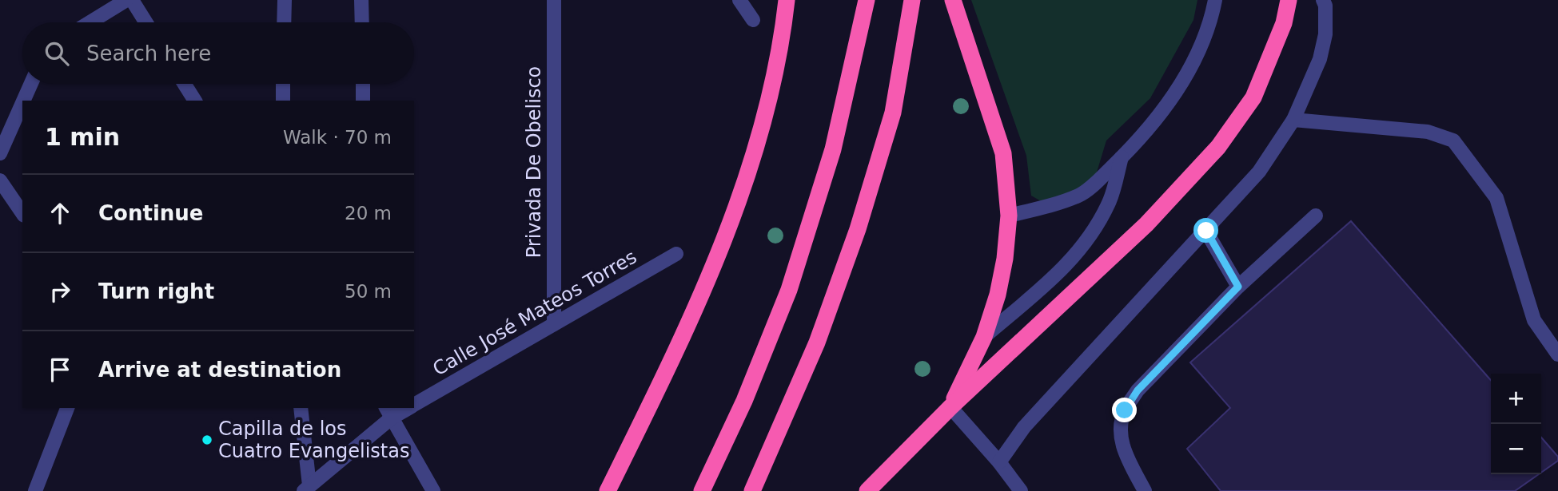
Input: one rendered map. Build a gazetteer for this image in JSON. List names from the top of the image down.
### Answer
{
  "streets": {
    "street": ["Privada De Obelisco", "Calle José Mateos Torres"]
  },
  "crossings": [
    ["Privada De Obelisco", "Calle José Mateos Torres"]
  ],
  "places": ["Capilla de los Cuatro Evangelistas"],
  "page": {
    "search": "Search here",
    "heading": ["1 min", "Walk · 70 m"],
    "list": [
      ["Continue", "20 m"],
      ["Turn right", "50 m"],
      "Arrive at destination"
    ],
    "map_buttons": ["+", "−"]
  }
}
